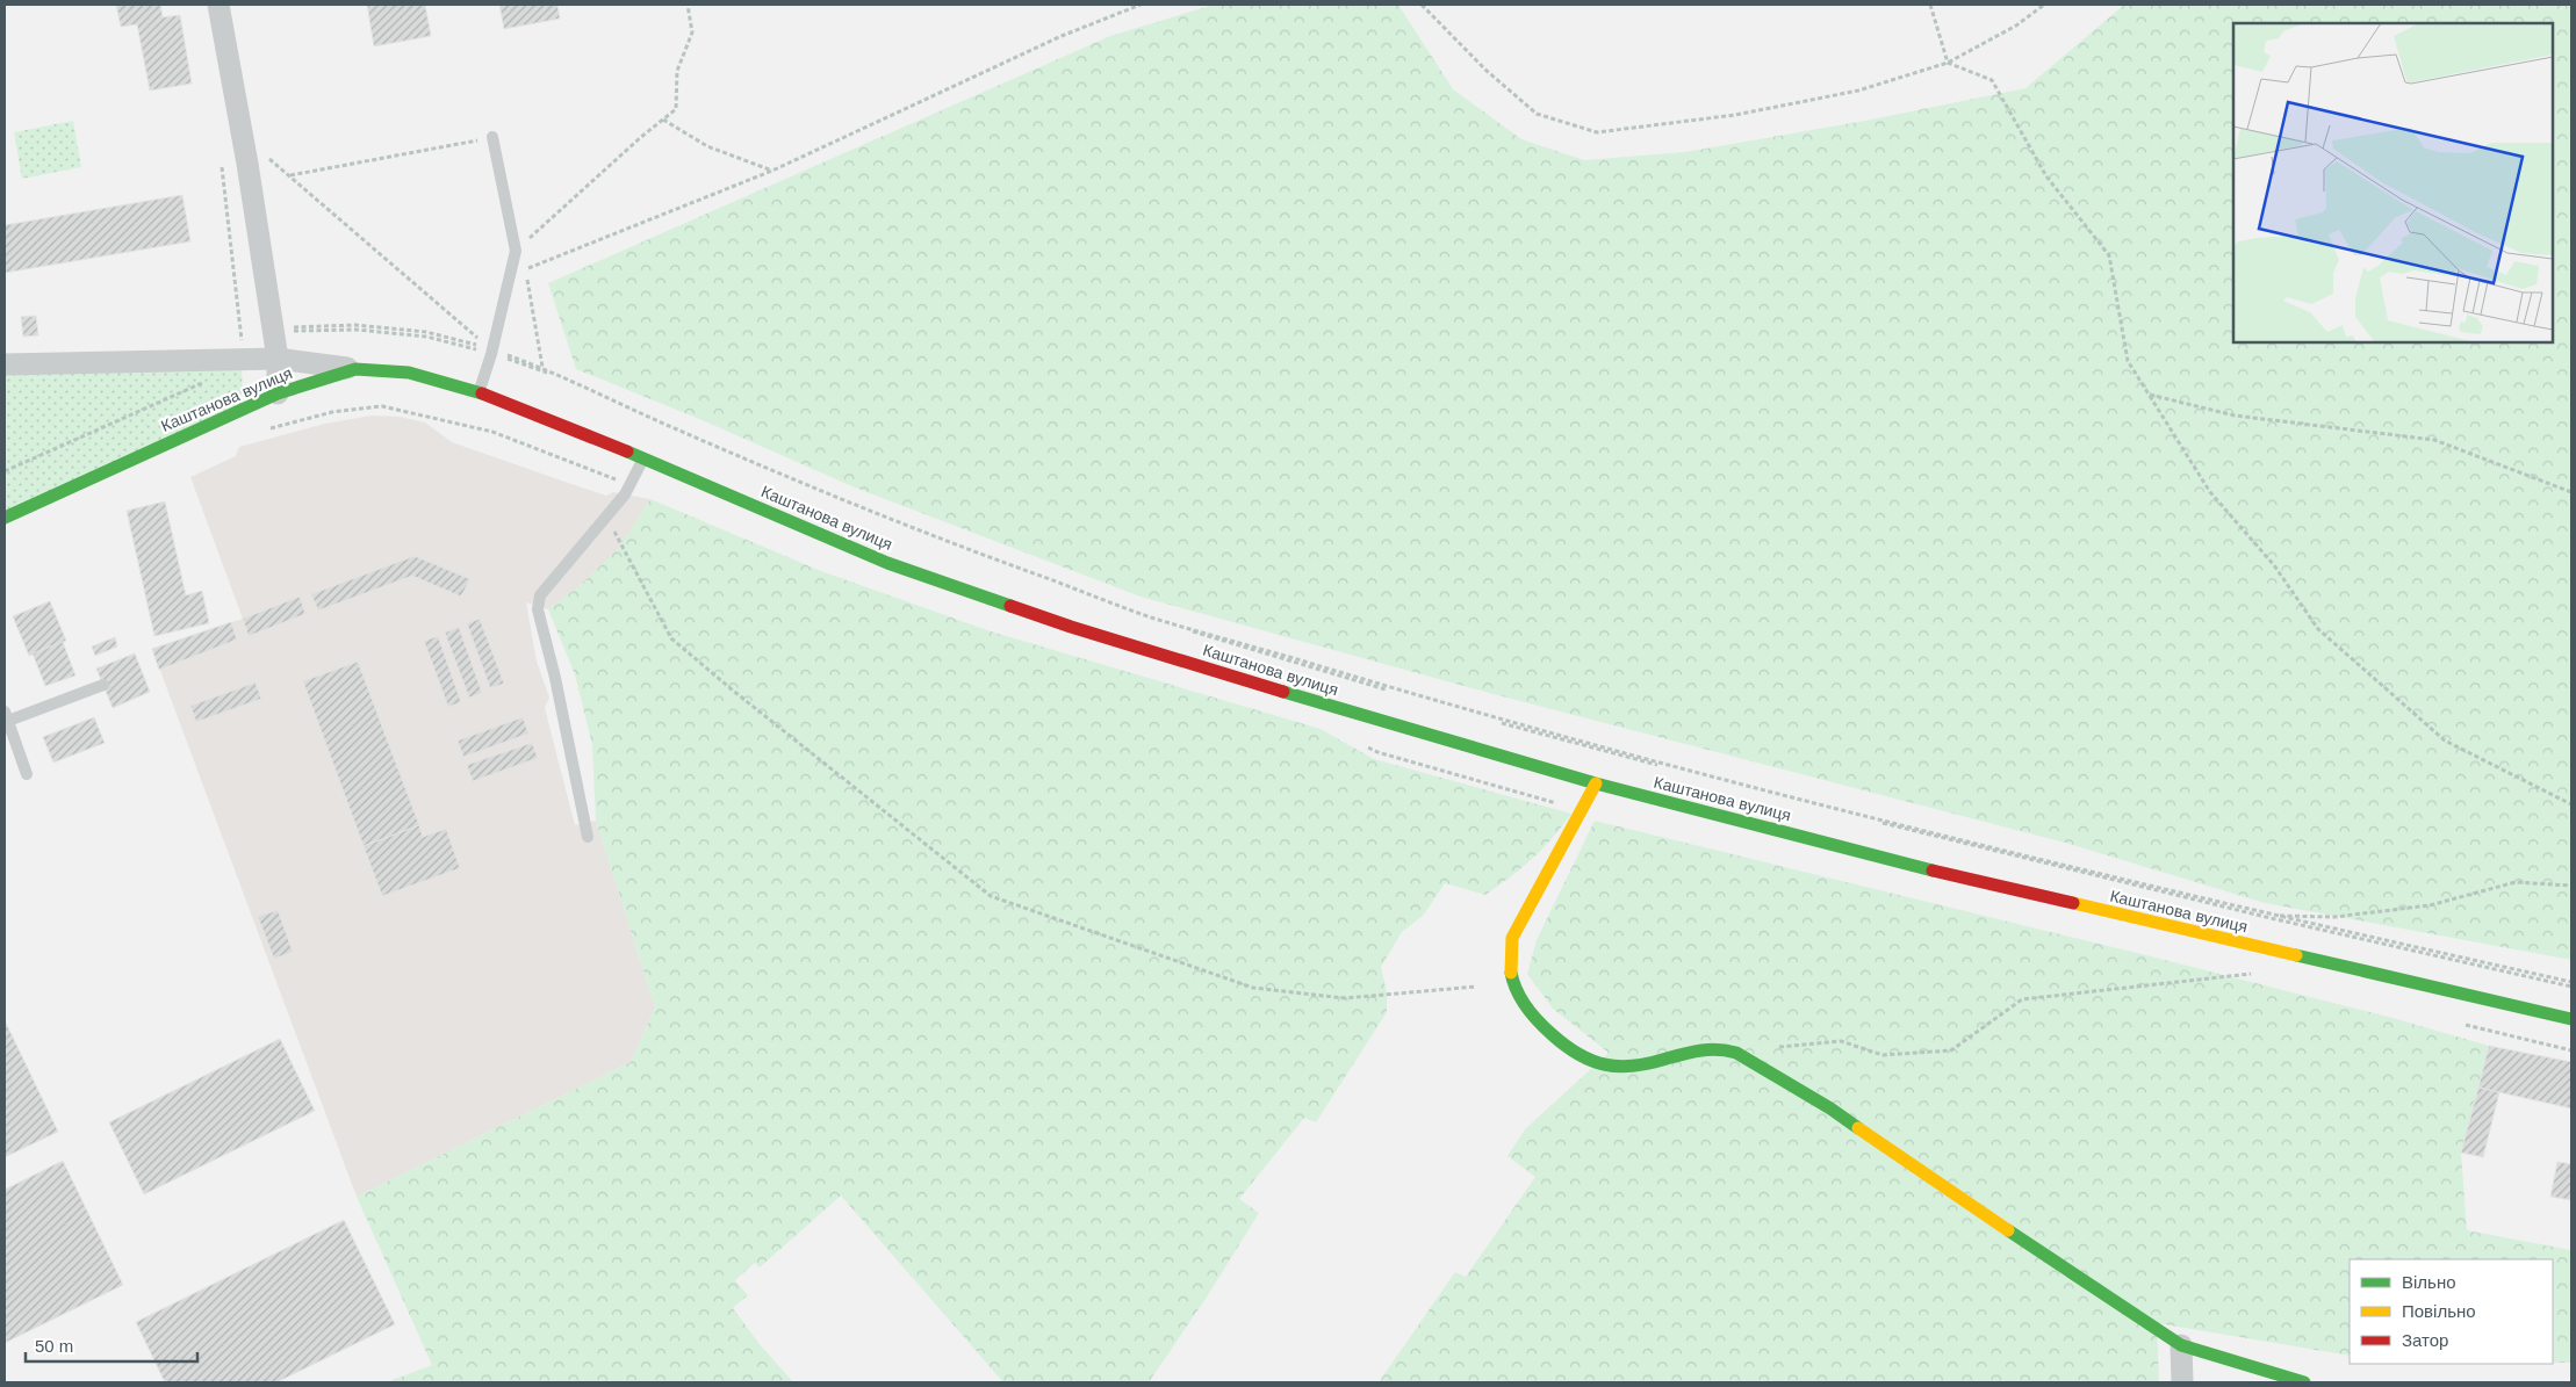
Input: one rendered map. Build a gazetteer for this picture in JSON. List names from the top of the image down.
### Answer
{
  "streets": {
    "main road": ["Каштанова вулиця"]
  },
  "legend": ["Вільно", "Повільно", "Затор"],
  "scale_bar": "50 m"
}
